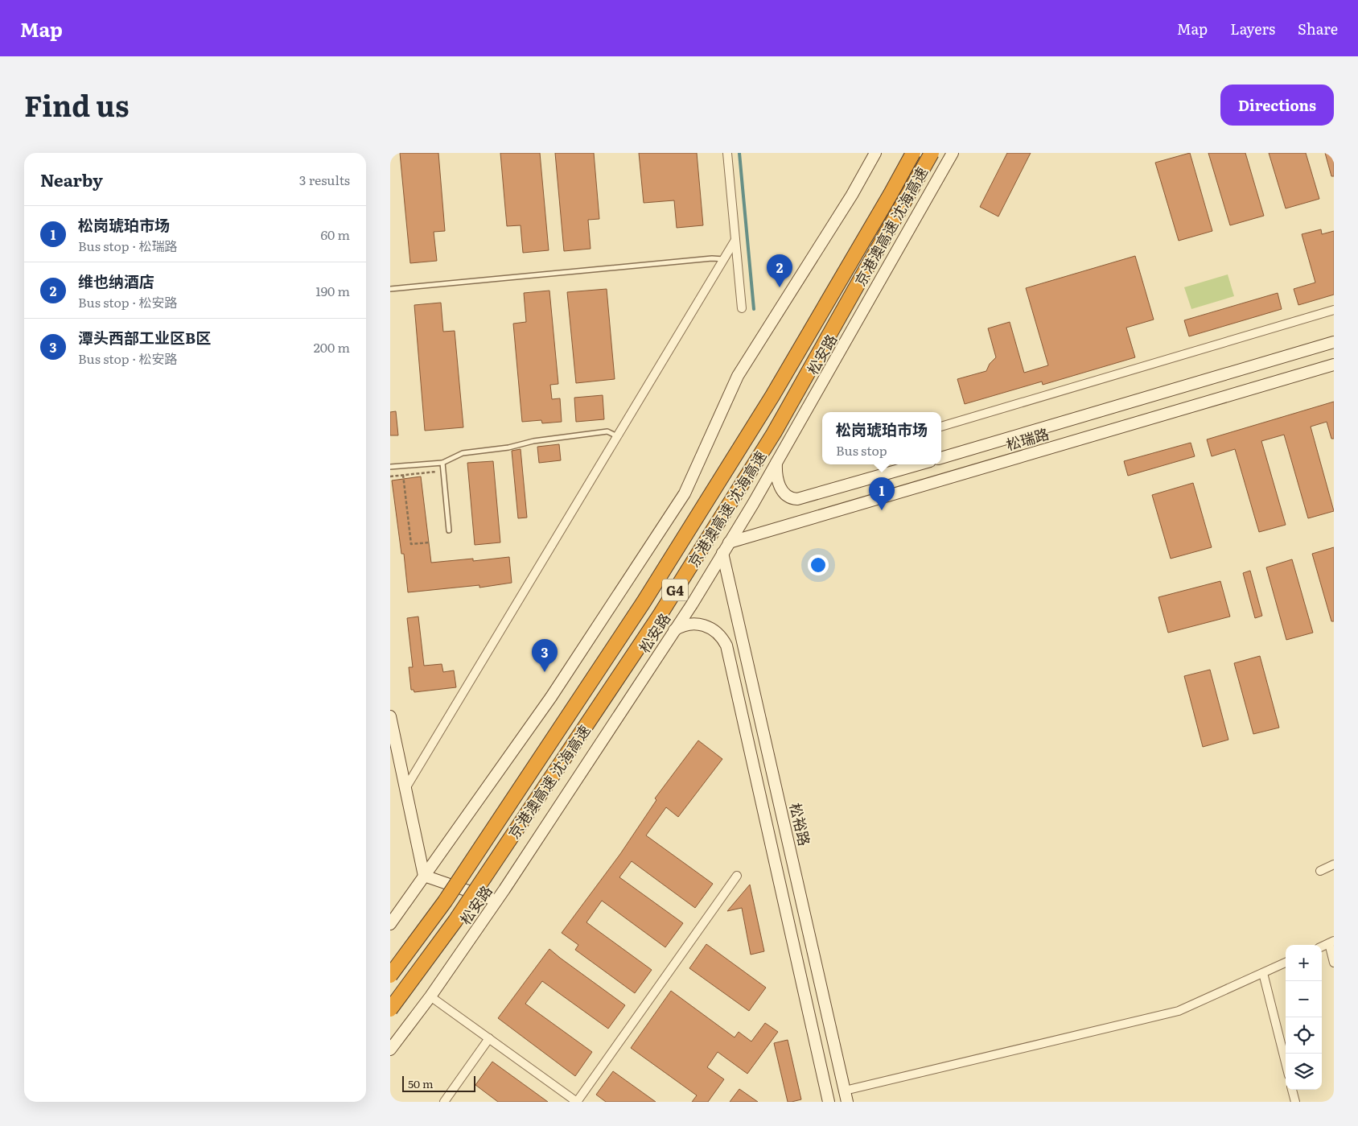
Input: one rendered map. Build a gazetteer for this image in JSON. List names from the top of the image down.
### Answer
{
  "streets": {
    "highway": ["京港澳高速 沈海高速", "G4"],
    "street": ["松安路", "松瑞路", "松裕路"]
  },
  "crossings": [
    ["松安路", "松瑞路"],
    ["松安路", "松裕路"]
  ],
  "scale_bar": "50 m",
  "page": {
    "header": "Map",
    "nav": ["Map", "Layers", "Share"],
    "title": "Find us",
    "buttons": "Directions",
    "heading": ["Nearby", "3 results"],
    "list": [
      {
        "mark": "1",
        "name": "松岗琥珀市场",
        "note": "Bus stop · 松瑞路",
        "value": "60 m"
      },
      {
        "mark": "2",
        "name": "维也纳酒店",
        "note": "Bus stop · 松安路",
        "value": "190 m"
      },
      {
        "mark": "3",
        "name": "潭头西部工业区B区",
        "note": "Bus stop · 松安路",
        "value": "200 m"
      }
    ],
    "pins": ["2", "1", "3"],
    "popup": ["松岗琥珀市场", "Bus stop"],
    "map_buttons": ["+", "−"],
    "scale": "50 m"
  }
}
